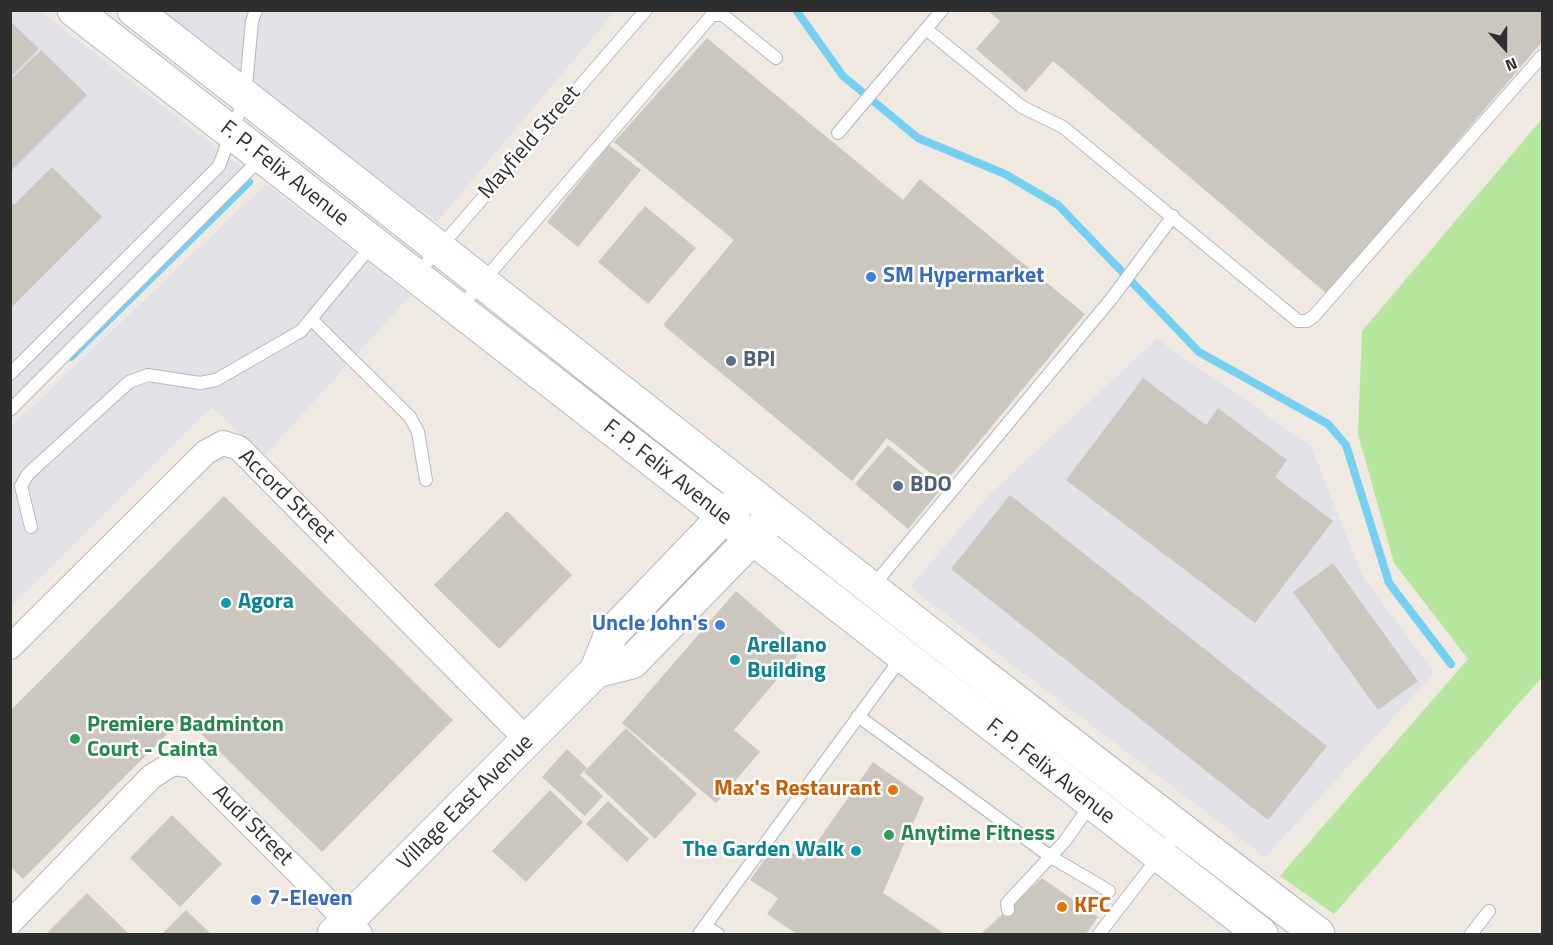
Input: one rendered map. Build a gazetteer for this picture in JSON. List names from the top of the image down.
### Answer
{
  "streets": {
    "main road": ["F. P. Felix Avenue", "Village East Avenue"],
    "street": ["Accord Street", "Audi Street"],
    "lane": ["Mayfield Street"]
  },
  "crossings": [
    ["Mayfield Street", "F. P. Felix Avenue"],
    ["F. P. Felix Avenue", "Village East Avenue"],
    ["Accord Street", "Village East Avenue"],
    ["Village East Avenue", "Audi Street"]
  ],
  "places": [
    "SM Hypermarket",
    "BPI",
    "BDO",
    "Agora",
    "Uncle John's",
    "Arellano Building",
    "Premiere Badminton Court - Cainta",
    "Max's Restaurant",
    "Anytime Fitness",
    "The Garden Walk",
    "7-Eleven",
    "KFC"
  ],
  "north": "bottom"
}
